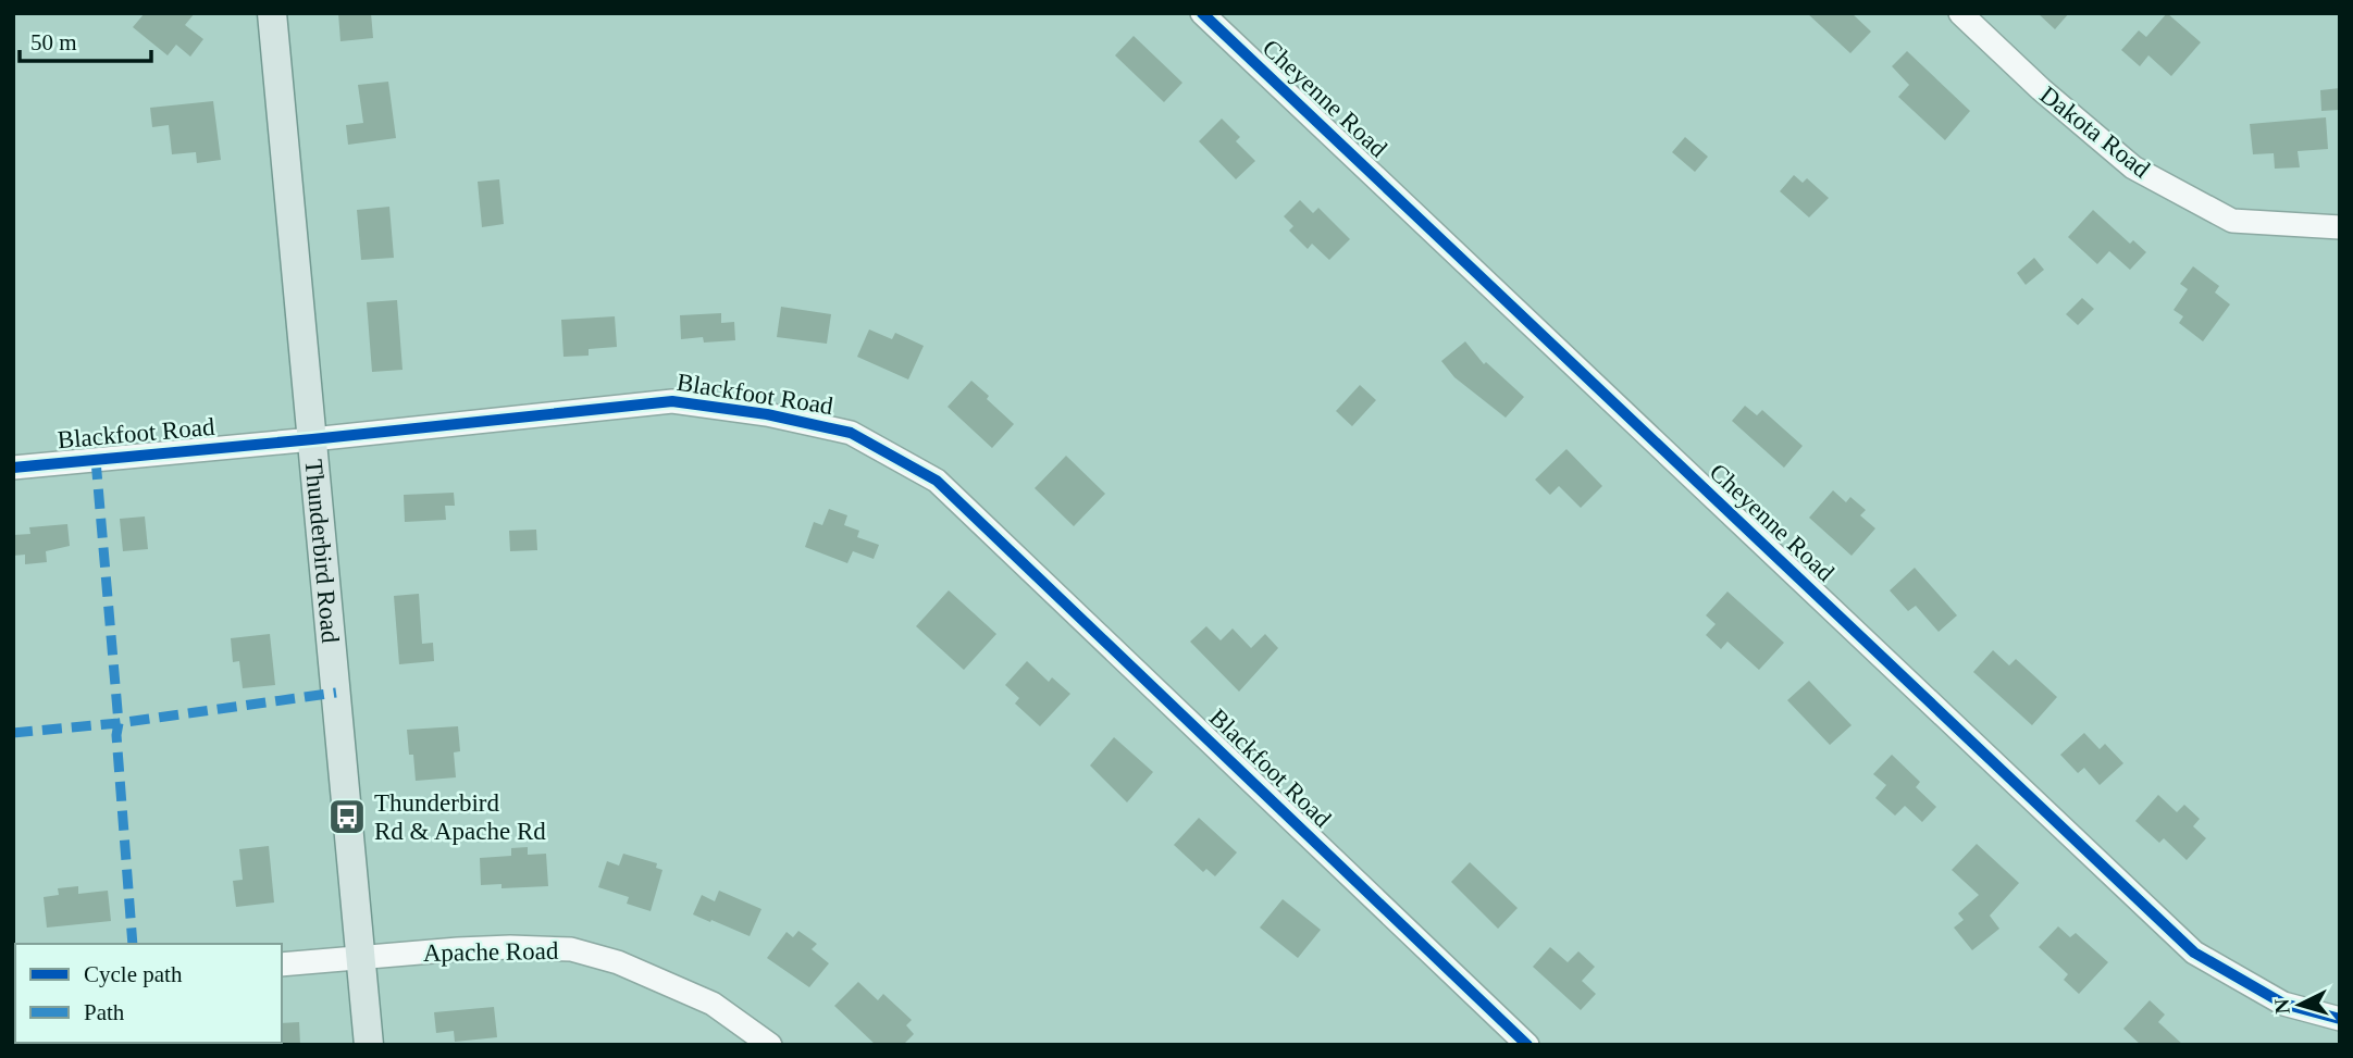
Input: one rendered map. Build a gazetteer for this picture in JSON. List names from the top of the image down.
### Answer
{
  "streets": {
    "main road": ["Thunderbird Road"],
    "street": [
      "Cheyenne Road",
      "Dakota Road",
      "Blackfoot Road",
      "Apache Road"
    ]
  },
  "crossings": [
    ["Blackfoot Road", "Thunderbird Road"],
    ["Thunderbird Road", "Apache Road"]
  ],
  "places": {
    "bus stop": ["Thunderbird Rd & Apache Rd"]
  },
  "legend": ["Cycle path", "Path"],
  "scale_bar": "50 m",
  "north": "left"
}
